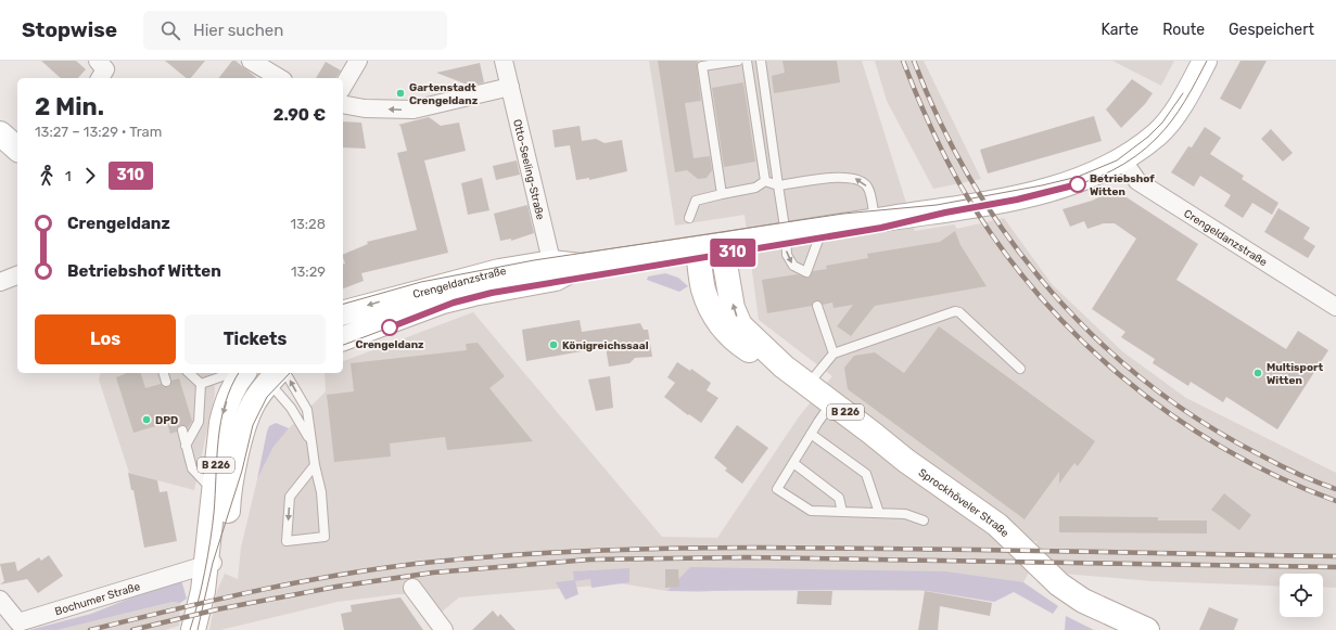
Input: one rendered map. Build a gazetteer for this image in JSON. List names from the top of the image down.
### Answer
{
  "streets": {
    "main road": ["Crengeldanzstraße", "B 226", "Sprockhöveler Straße"],
    "street": ["Otto-Seeling-Straße", "Bochumer Straße"]
  },
  "crossings": [
    ["Otto-Seeling-Straße", "Crengeldanzstraße"],
    ["Crengeldanzstraße", "Sprockhöveler Straße"],
    ["B 226", "Bochumer Straße"]
  ],
  "places": [
    "Gartenstadt Crengeldanz",
    "Betriebshof Witten",
    "Crengeldanz",
    "Königreichssaal",
    "Multisport Witten",
    "DPD"
  ],
  "lines": ["tram line 310"],
  "page": {
    "header": "Stopwise",
    "search": "Hier suchen",
    "nav": ["Karte", "Route", "Gespeichert"],
    "on_map": "310",
    "heading": ["2 Min.", "13:27 – 13:29 · Tram", "2.90 €"],
    "legs": ["1", "310"],
    "list": [
      {
        "name": "Crengeldanz",
        "value": "13:28"
      },
      {
        "name": "Betriebshof Witten",
        "value": "13:29"
      }
    ],
    "buttons": ["Los", "Tickets"]
  }
}
